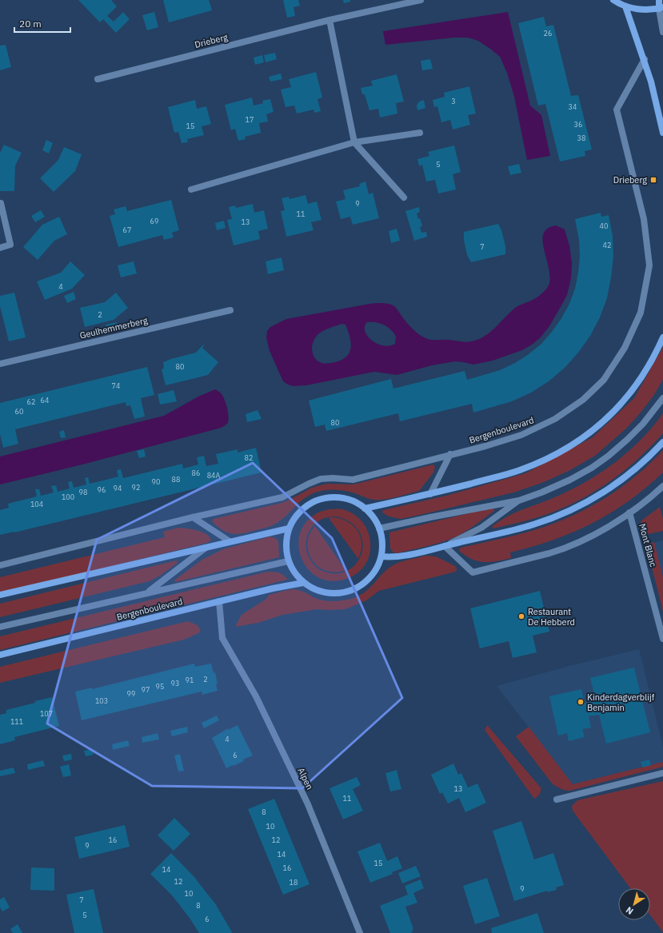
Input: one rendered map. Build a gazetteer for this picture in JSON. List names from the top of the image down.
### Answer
{
  "streets": {
    "main road": ["Bergenboulevard"],
    "street": [
      "Drieberg",
      "Geulhemmerberg",
      "Mont Blanc",
      "Alpen"
    ]
  },
  "crossings": [
    ["Bergenboulevard", "Alpen"]
  ],
  "places": {
    "transit": ["Drieberg"],
    "other": ["Restaurant De Hebberd", "Kinderdagverblijf Benjamin"]
  },
  "house_numbers": [
    "26",
    "3",
    "34",
    "17",
    "36",
    "15",
    "38",
    "5",
    "9",
    "11",
    "69",
    "13",
    "40",
    "67",
    "42",
    "7",
    "4",
    "2",
    "80",
    "74",
    "64",
    "62",
    "60",
    "80",
    "82",
    "86",
    "84A",
    "88",
    "90",
    "92",
    "94",
    "96",
    "98",
    "100",
    "104",
    "2",
    "91",
    "93",
    "95",
    "97",
    "99",
    "103",
    "107",
    "111",
    "4",
    "6",
    "13",
    "11",
    "8",
    "10",
    "16",
    "12",
    "9",
    "14",
    "15",
    "16",
    "14",
    "12",
    "18",
    "9",
    "10",
    "7",
    "8",
    "5",
    "6"
  ],
  "scale_bar": "20 m",
  "north": "bottom left"
}
